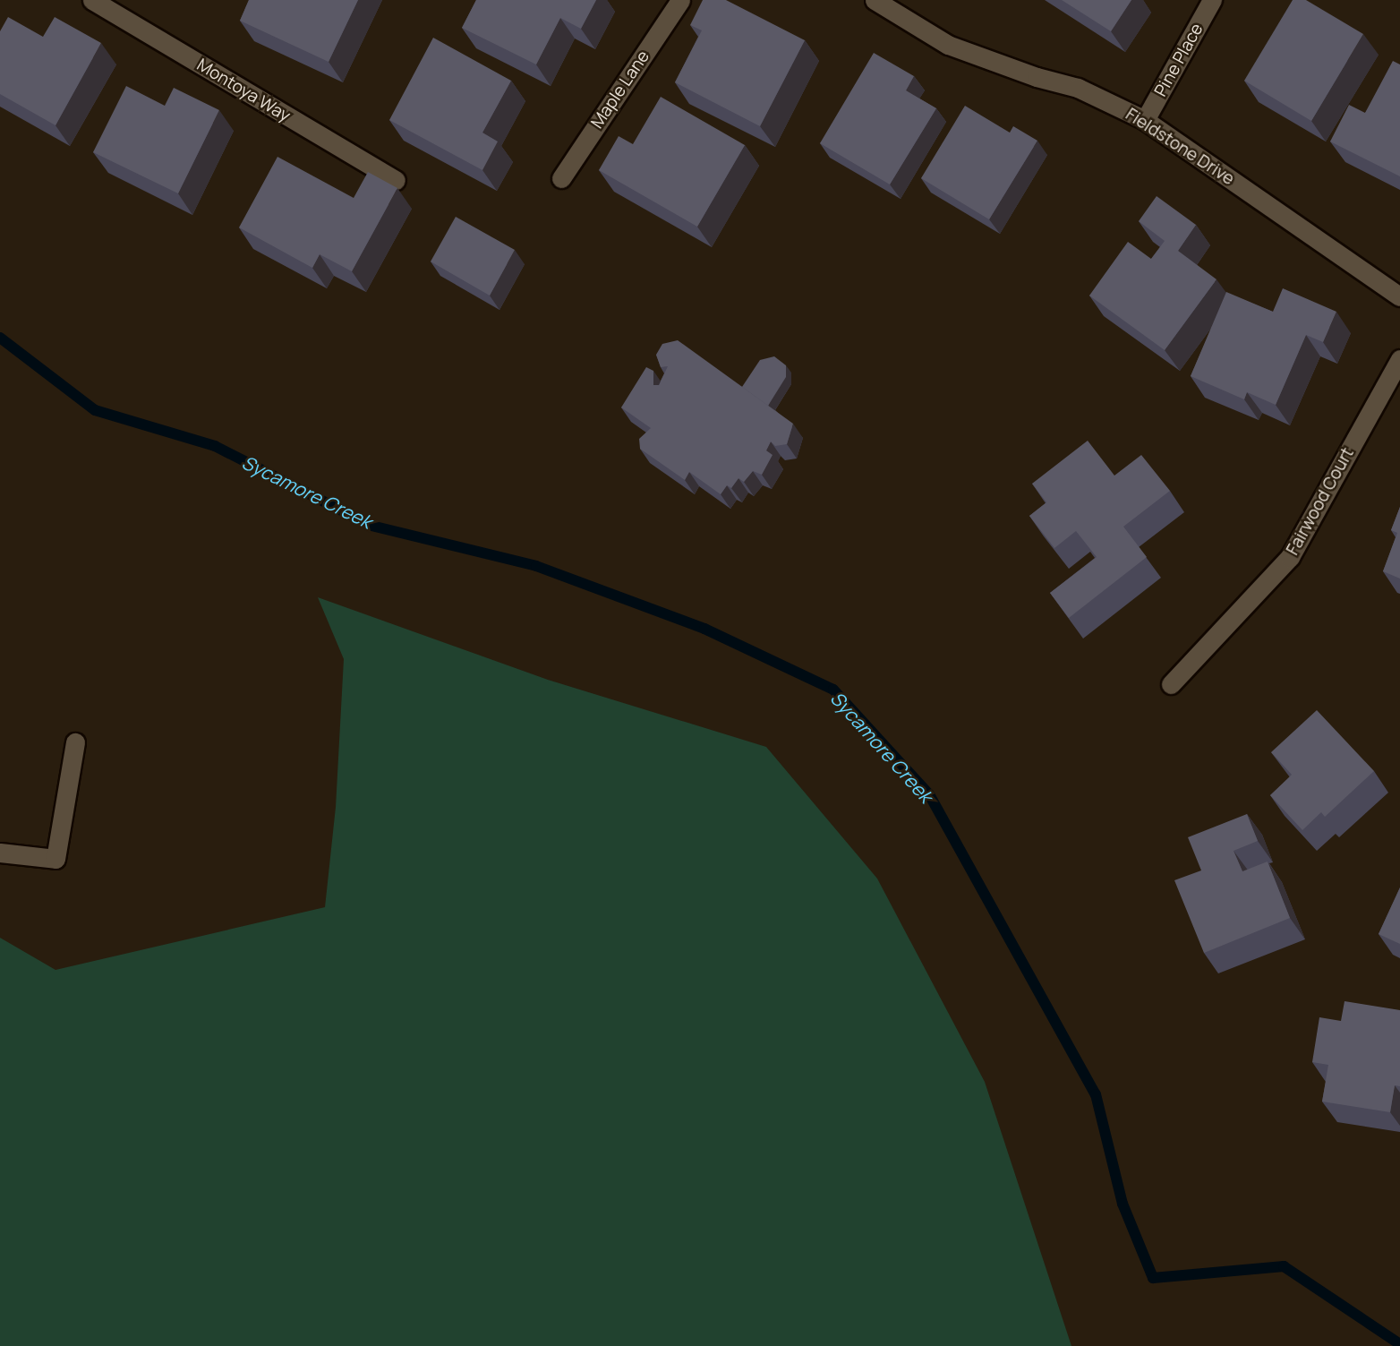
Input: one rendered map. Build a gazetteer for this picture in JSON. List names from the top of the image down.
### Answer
{
  "streets": {
    "street": [
      "Pine Place",
      "Maple Lane",
      "Montoya Way",
      "Fieldstone Drive",
      "Fairwood Court"
    ]
  },
  "crossings": [
    ["Pine Place", "Fieldstone Drive"]
  ],
  "water": ["Sycamore Creek"]
}
